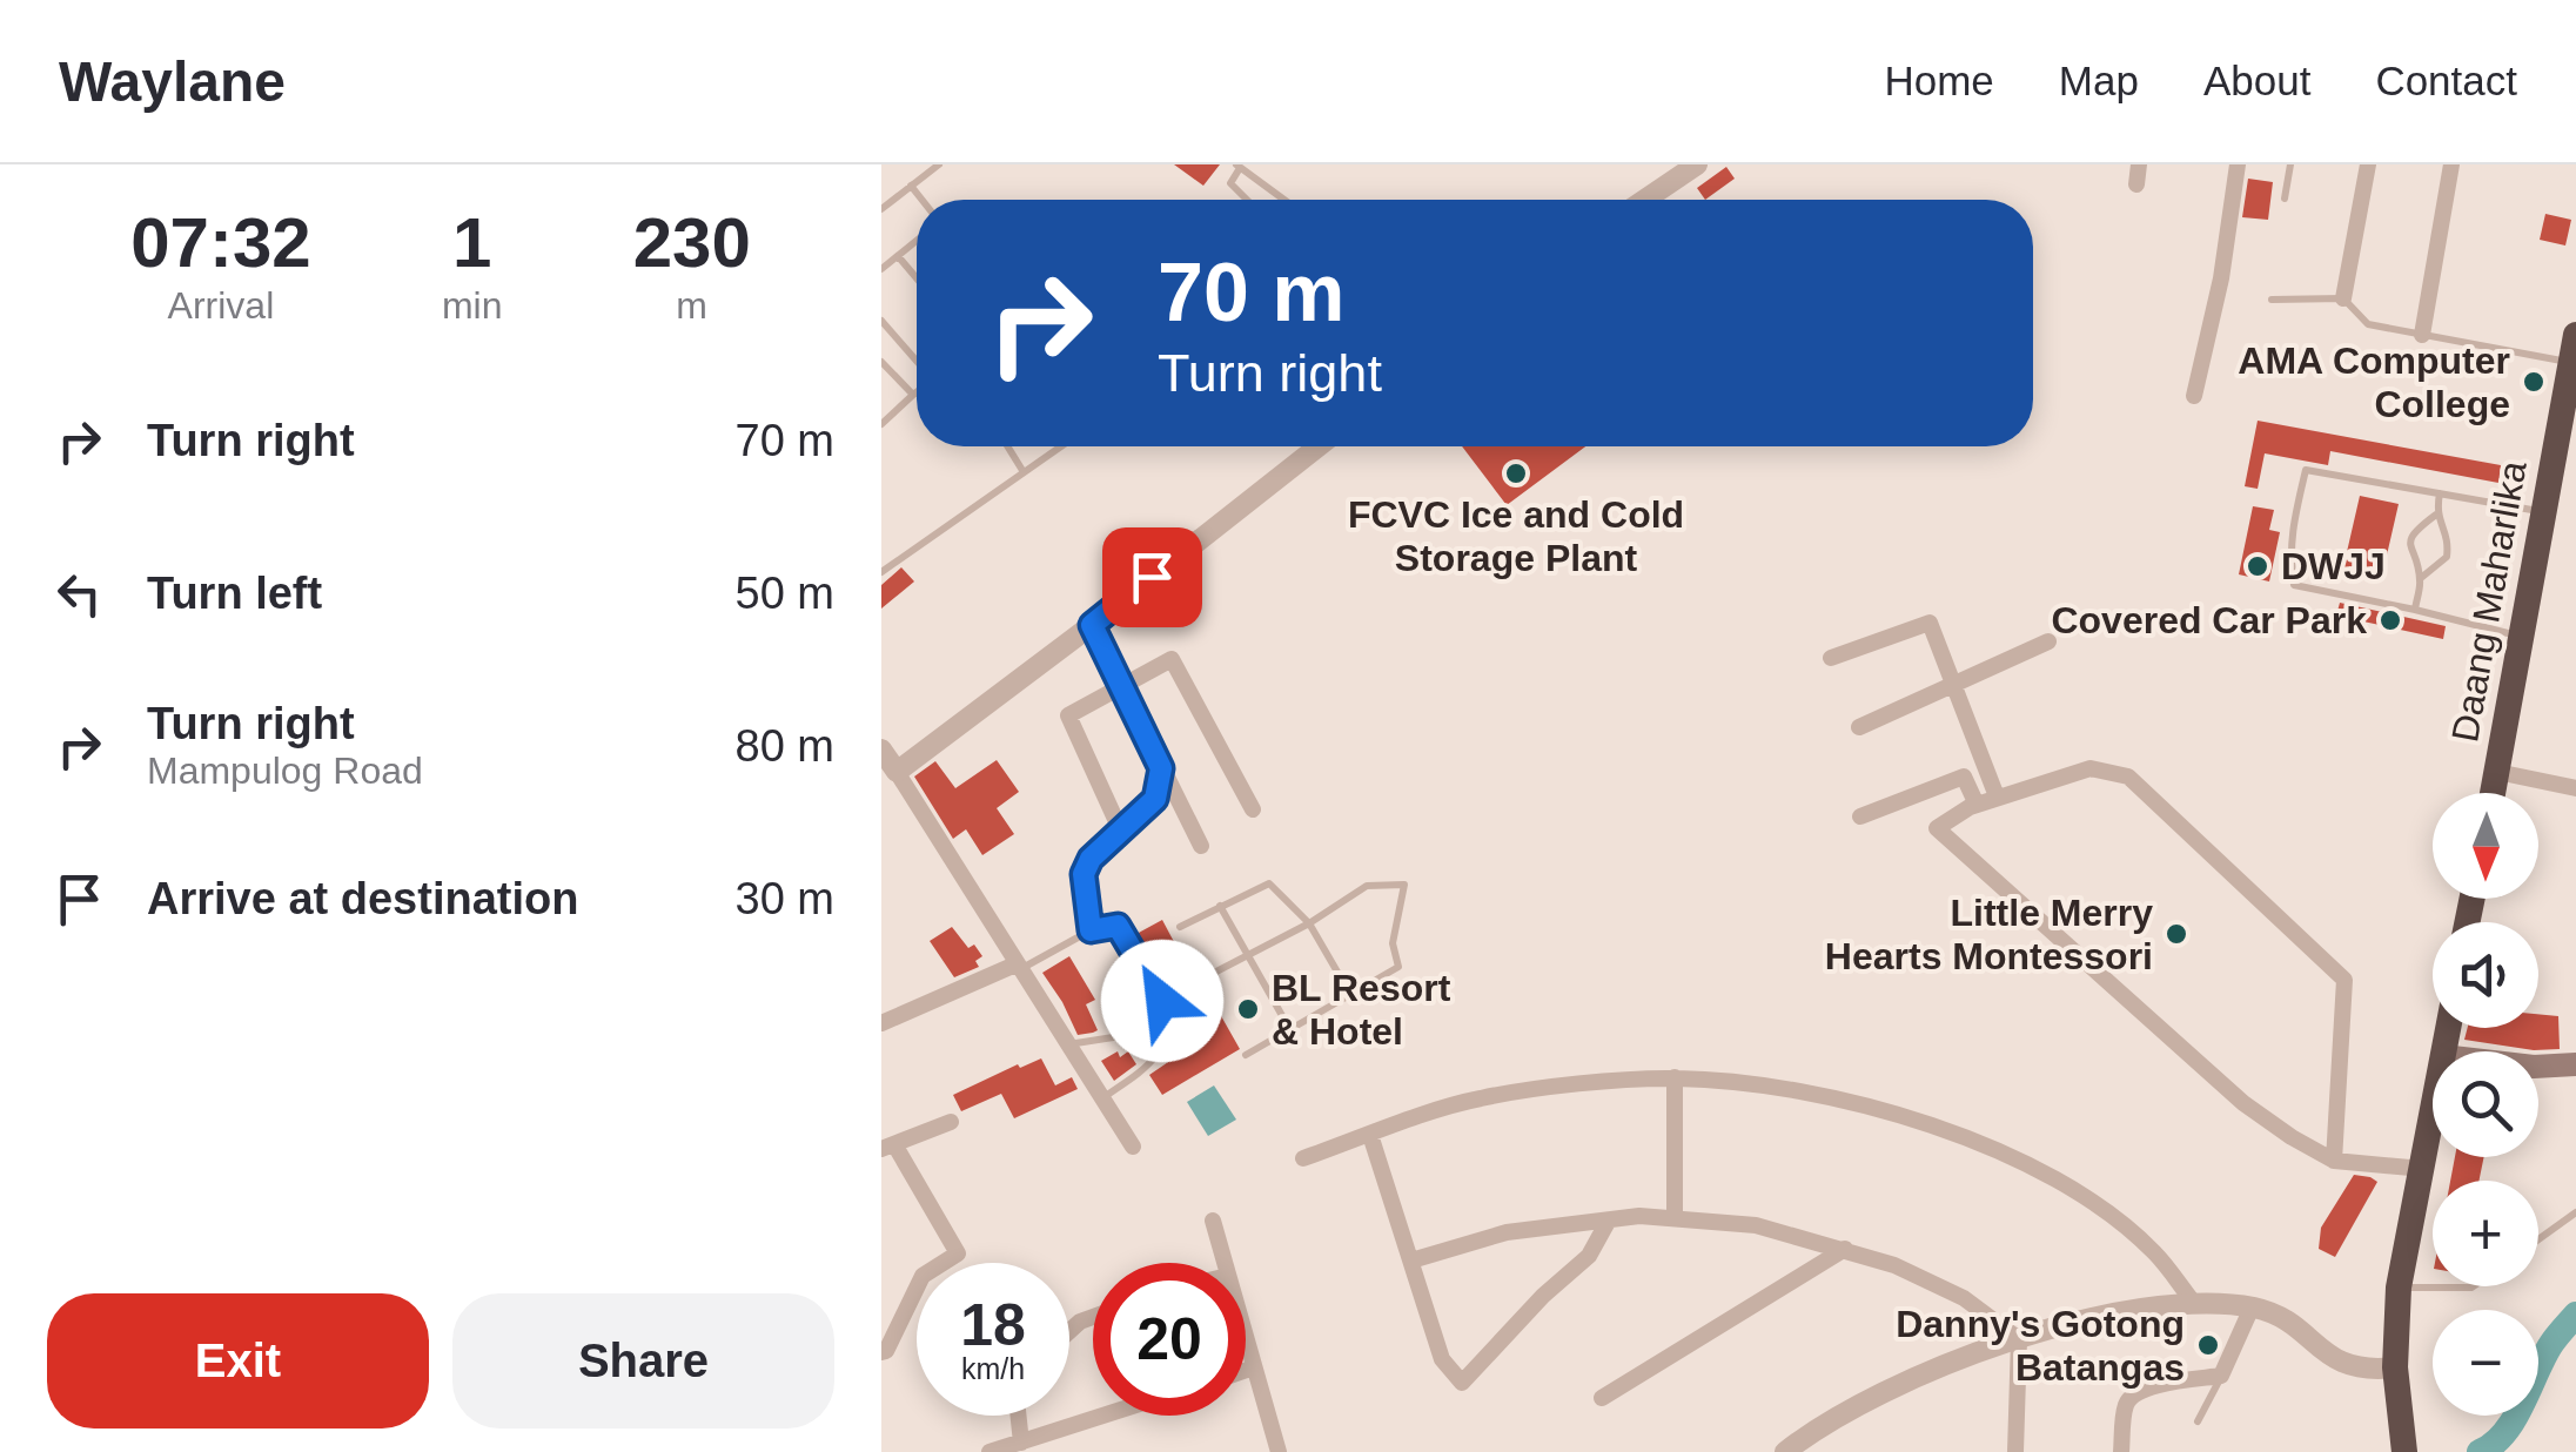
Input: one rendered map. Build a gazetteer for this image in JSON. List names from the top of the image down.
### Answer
{
  "streets": {
    "highway": ["Daang Maharlika"]
  },
  "places": [
    "AMA Computer College",
    "FCVC Ice and Cold Storage Plant",
    "DWJJ",
    "Covered Car Park",
    "Little Merry Hearts Montessori",
    "BL Resort & Hotel",
    "Danny's Gotong Batangas"
  ],
  "north": "bottom",
  "page": {
    "header": "Waylane",
    "nav": [
      "Home",
      "Map",
      "About",
      "Contact"
    ],
    "eta": [
      "07:32",
      "Arrival",
      "1",
      "min",
      "230",
      "m"
    ],
    "turn": ["70 m", "Turn right"],
    "list": [
      {
        "name": "Turn right",
        "value": "70 m"
      },
      {
        "name": "Turn left",
        "value": "50 m"
      },
      {
        "name": "Turn right",
        "note": "Mampulog Road",
        "value": "80 m"
      },
      {
        "name": "Arrive at destination",
        "value": "30 m"
      }
    ],
    "map_buttons": ["+", "−"],
    "speed": "18 km/h",
    "limit": "20",
    "buttons": ["Exit", "Share"]
  }
}
